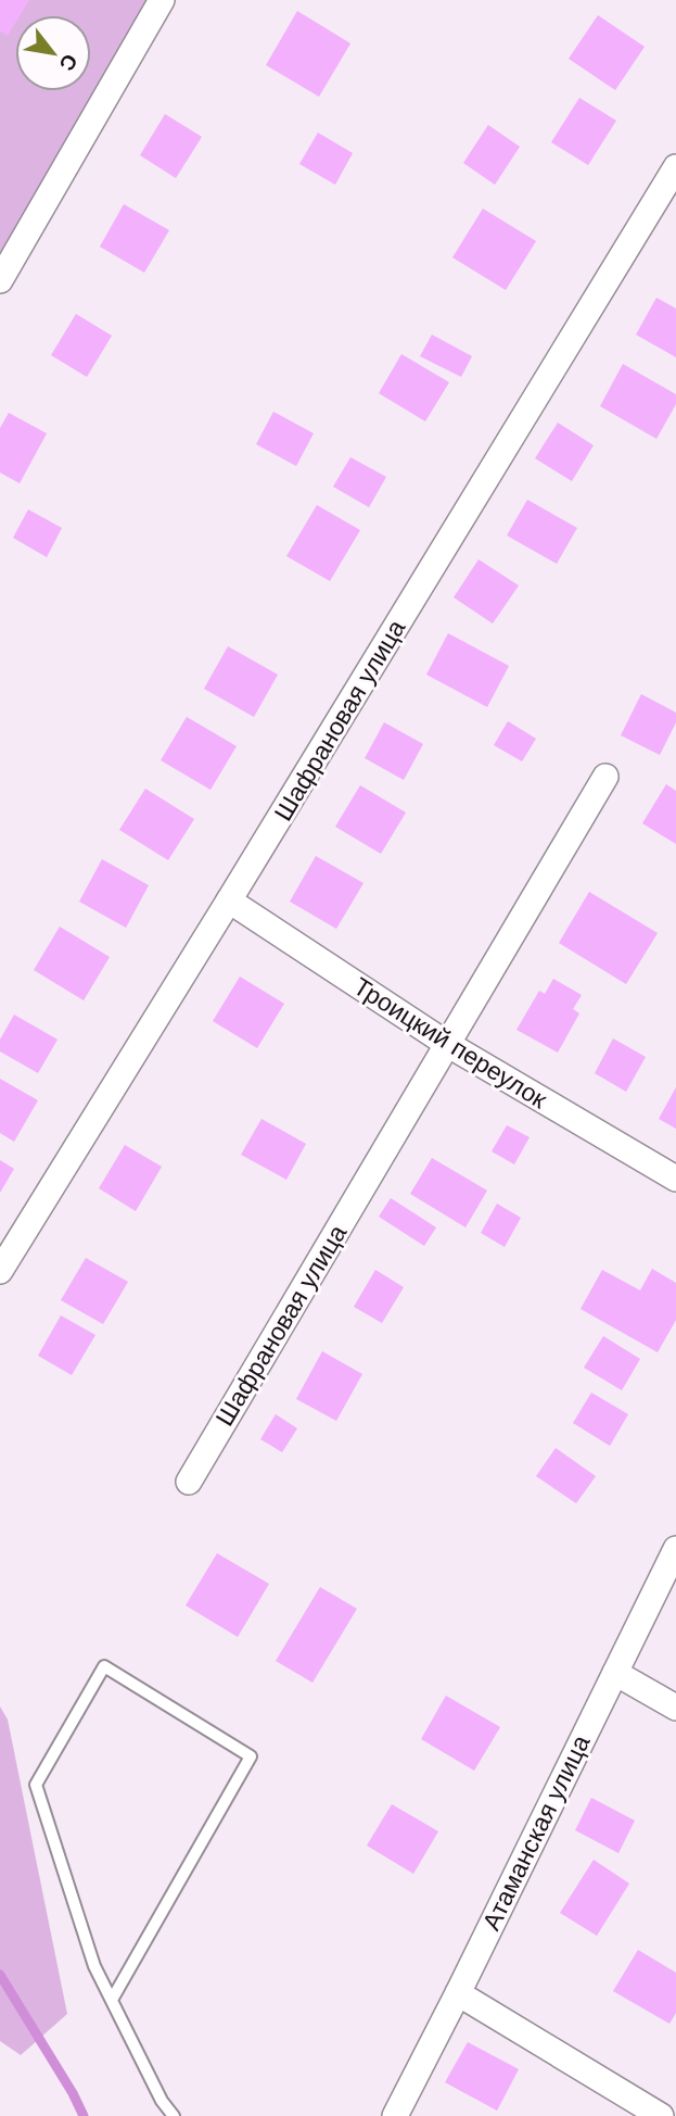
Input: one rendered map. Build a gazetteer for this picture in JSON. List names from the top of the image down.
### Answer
{
  "streets": {
    "street": ["Шафрановая улица", "Троицкий переулок", "Атаманская улица"]
  },
  "crossings": [
    ["Шафрановая улица", "Троицкий переулок"]
  ],
  "north": "bottom right"
}
